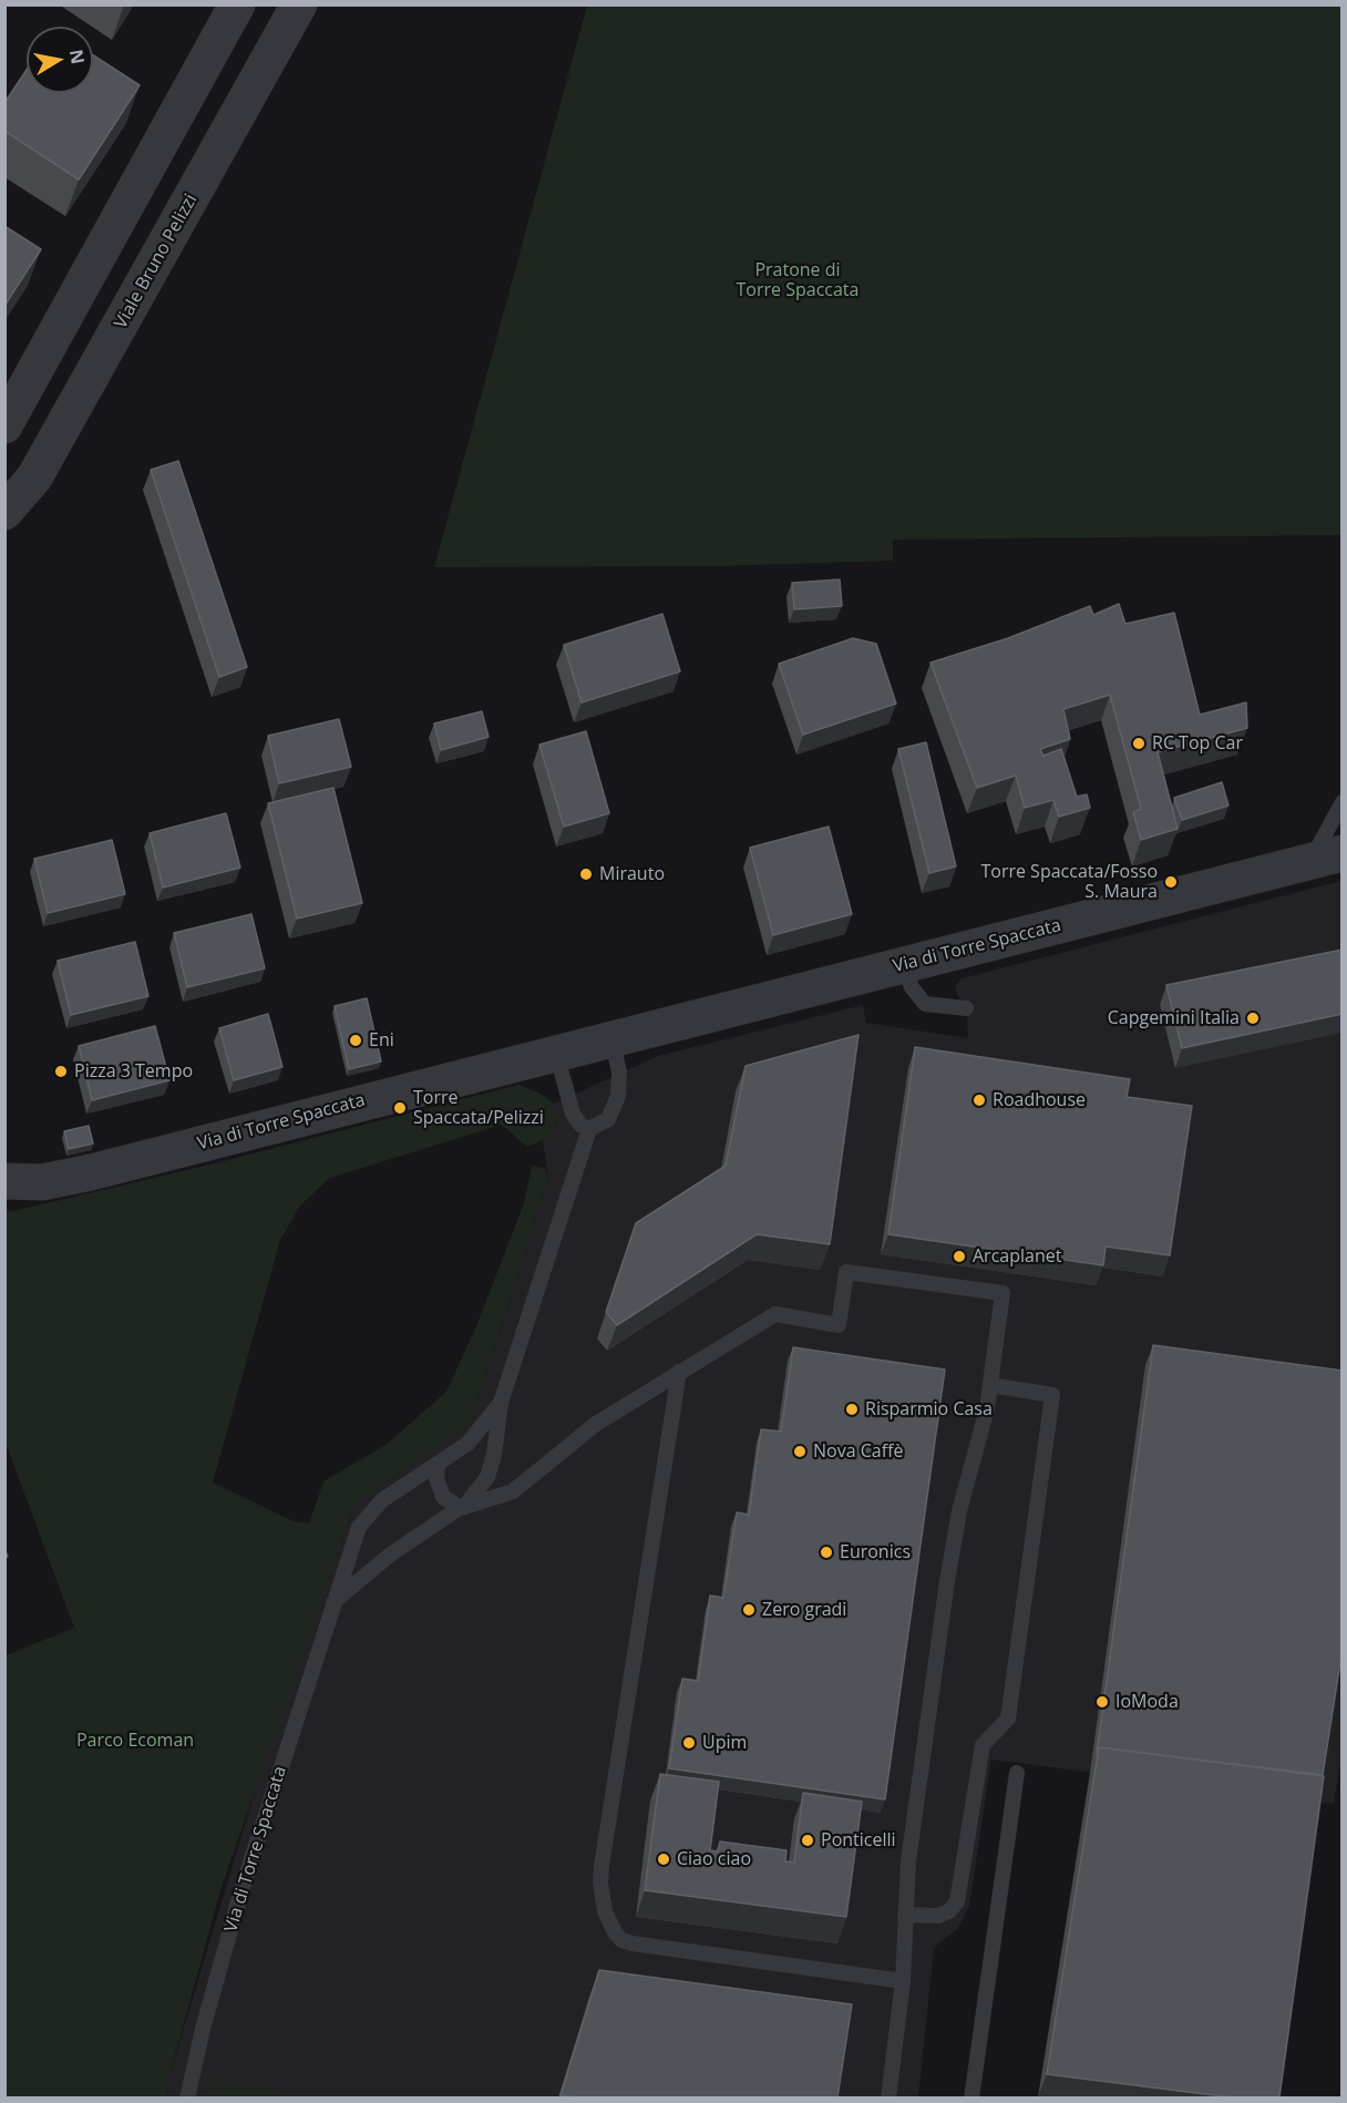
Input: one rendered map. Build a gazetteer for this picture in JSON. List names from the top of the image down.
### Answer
{
  "streets": {
    "street": ["Viale Bruno Pelizzi", "Via di Torre Spaccata"]
  },
  "parks": ["Pratone di Torre Spaccata", "Parco Ecoman"],
  "places": [
    "RC Top Car",
    "Mirauto",
    "Torre Spaccata/Fosso S. Maura",
    "Capgemini Italia",
    "Eni",
    "Pizza 3 Tempo",
    "Roadhouse",
    "Torre Spaccata/Pelizzi",
    "Arcaplanet",
    "Risparmio Casa",
    "Nova Caffè",
    "Euronics",
    "Zero gradi",
    "IoModa",
    "Upim",
    "Ponticelli",
    "Ciao ciao"
  ],
  "north": "right"
}
